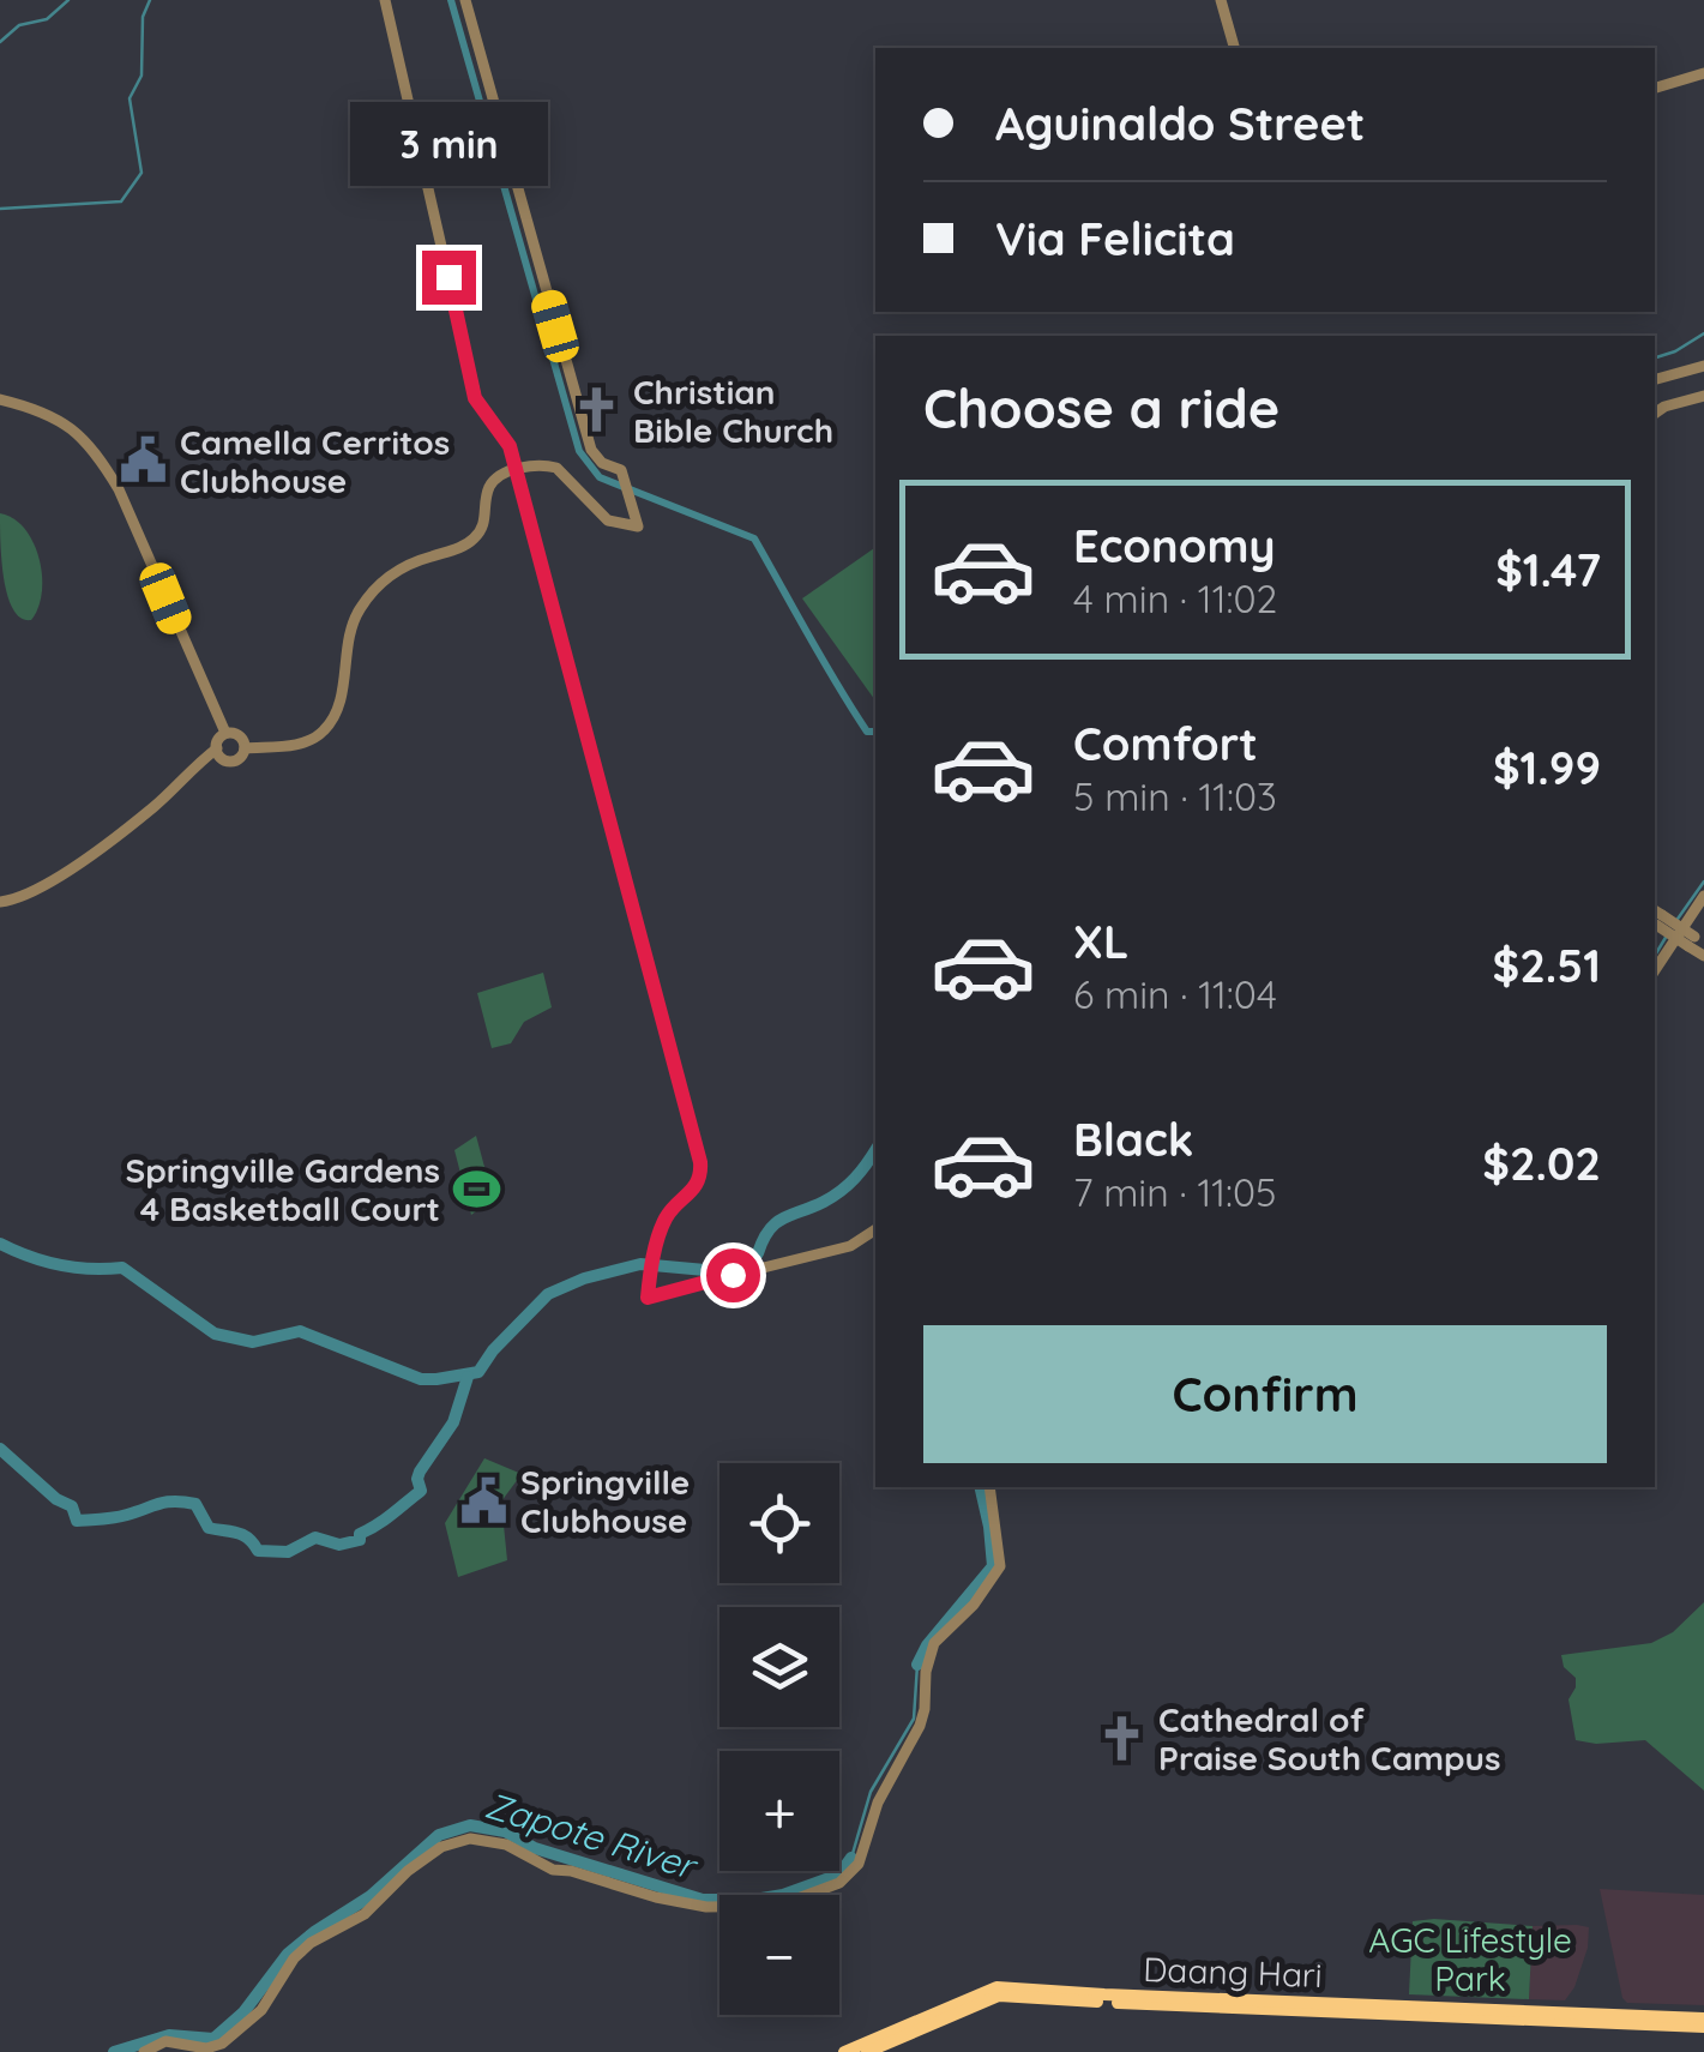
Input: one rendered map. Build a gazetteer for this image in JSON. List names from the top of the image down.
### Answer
{
  "streets": {
    "main road": ["Daang Hari"]
  },
  "water": ["Zapote River"],
  "parks": ["AGC Lifestyle Park"],
  "places": {
    "church": ["Christian Bible Church", "Cathedral of Praise South Campus"],
    "public building": ["Camella Cerritos Clubhouse", "Springville Clubhouse"],
    "sports": ["Springville Gardens 4 Basketball Court"]
  },
  "page": {
    "banner": ["Aguinaldo Street", "Via Felicita"],
    "bubble": "3 min",
    "heading": "Choose a ride",
    "list": [
      {
        "name": "Economy",
        "note": "4 min · 11:02",
        "value": "$1.47"
      },
      {
        "name": "Comfort",
        "note": "5 min · 11:03",
        "value": "$1.99"
      },
      {
        "name": "XL",
        "note": "6 min · 11:04",
        "value": "$2.51"
      },
      {
        "name": "Black",
        "note": "7 min · 11:05",
        "value": "$2.02"
      }
    ],
    "buttons": "Confirm",
    "map_buttons": ["+", "−"]
  }
}
